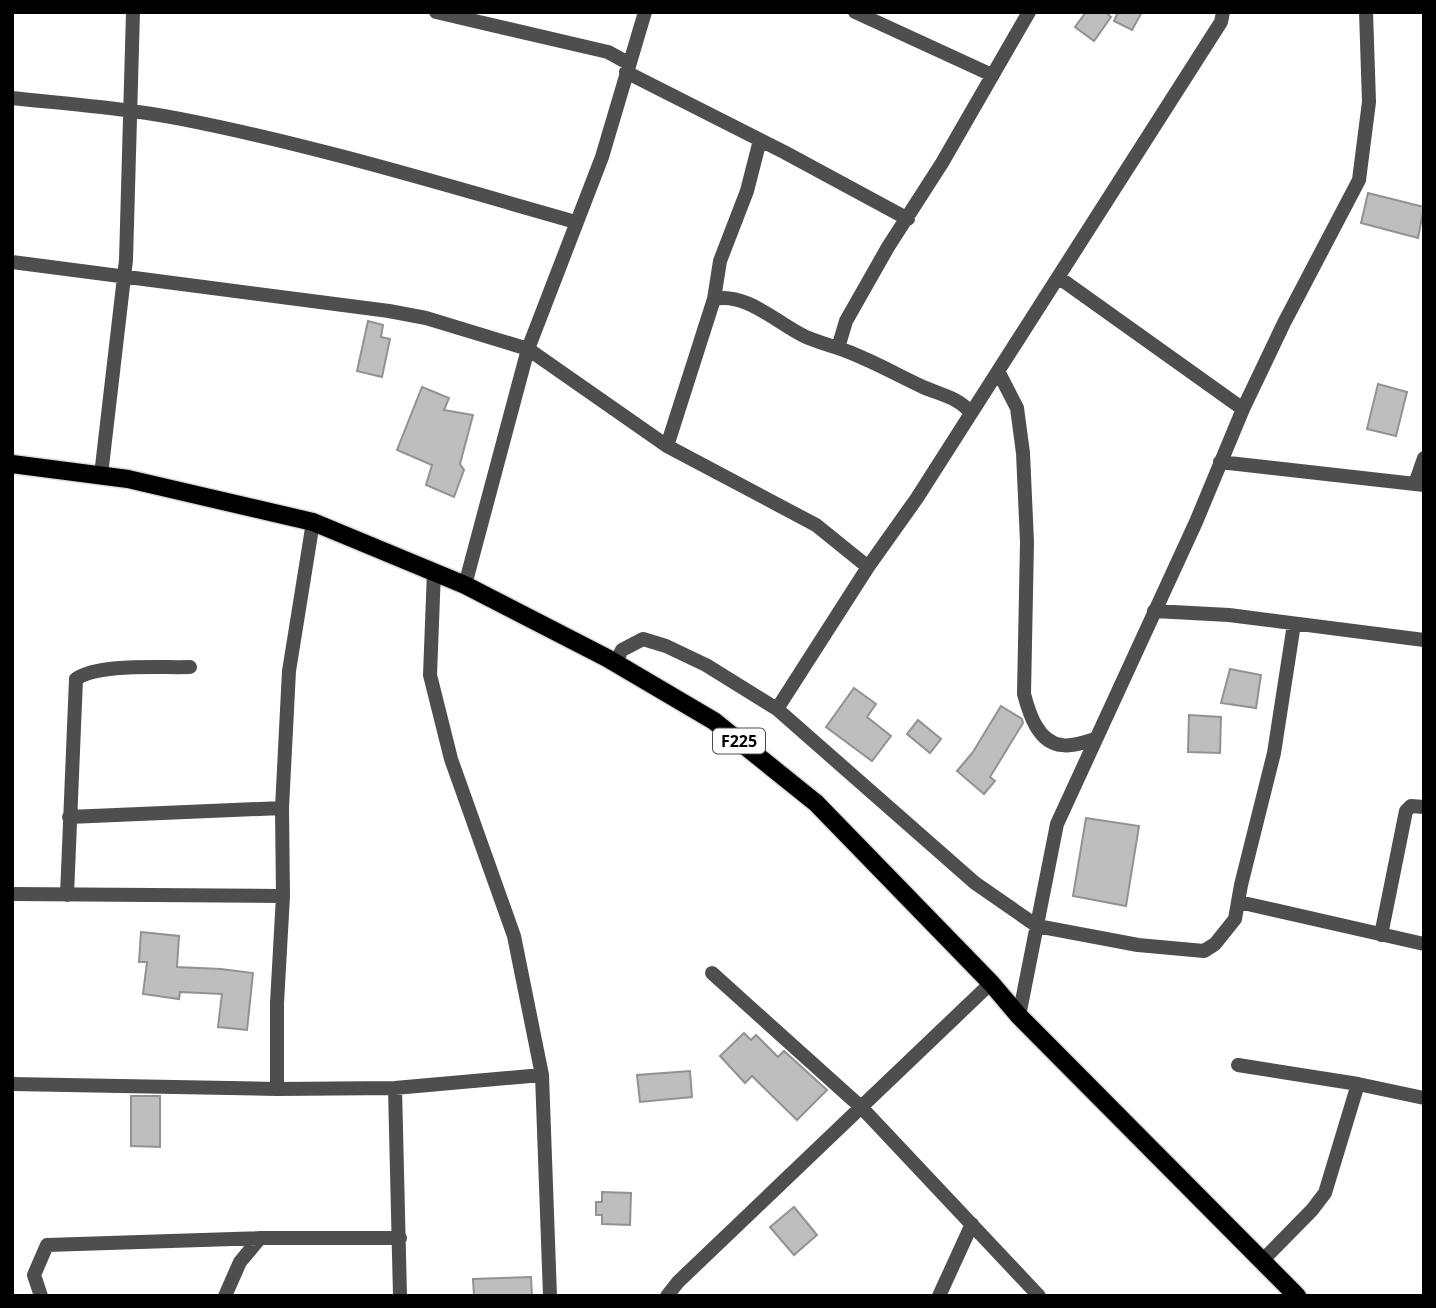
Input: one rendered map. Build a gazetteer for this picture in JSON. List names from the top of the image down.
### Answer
{
  "streets": {
    "main road": ["F225"]
  }
}
